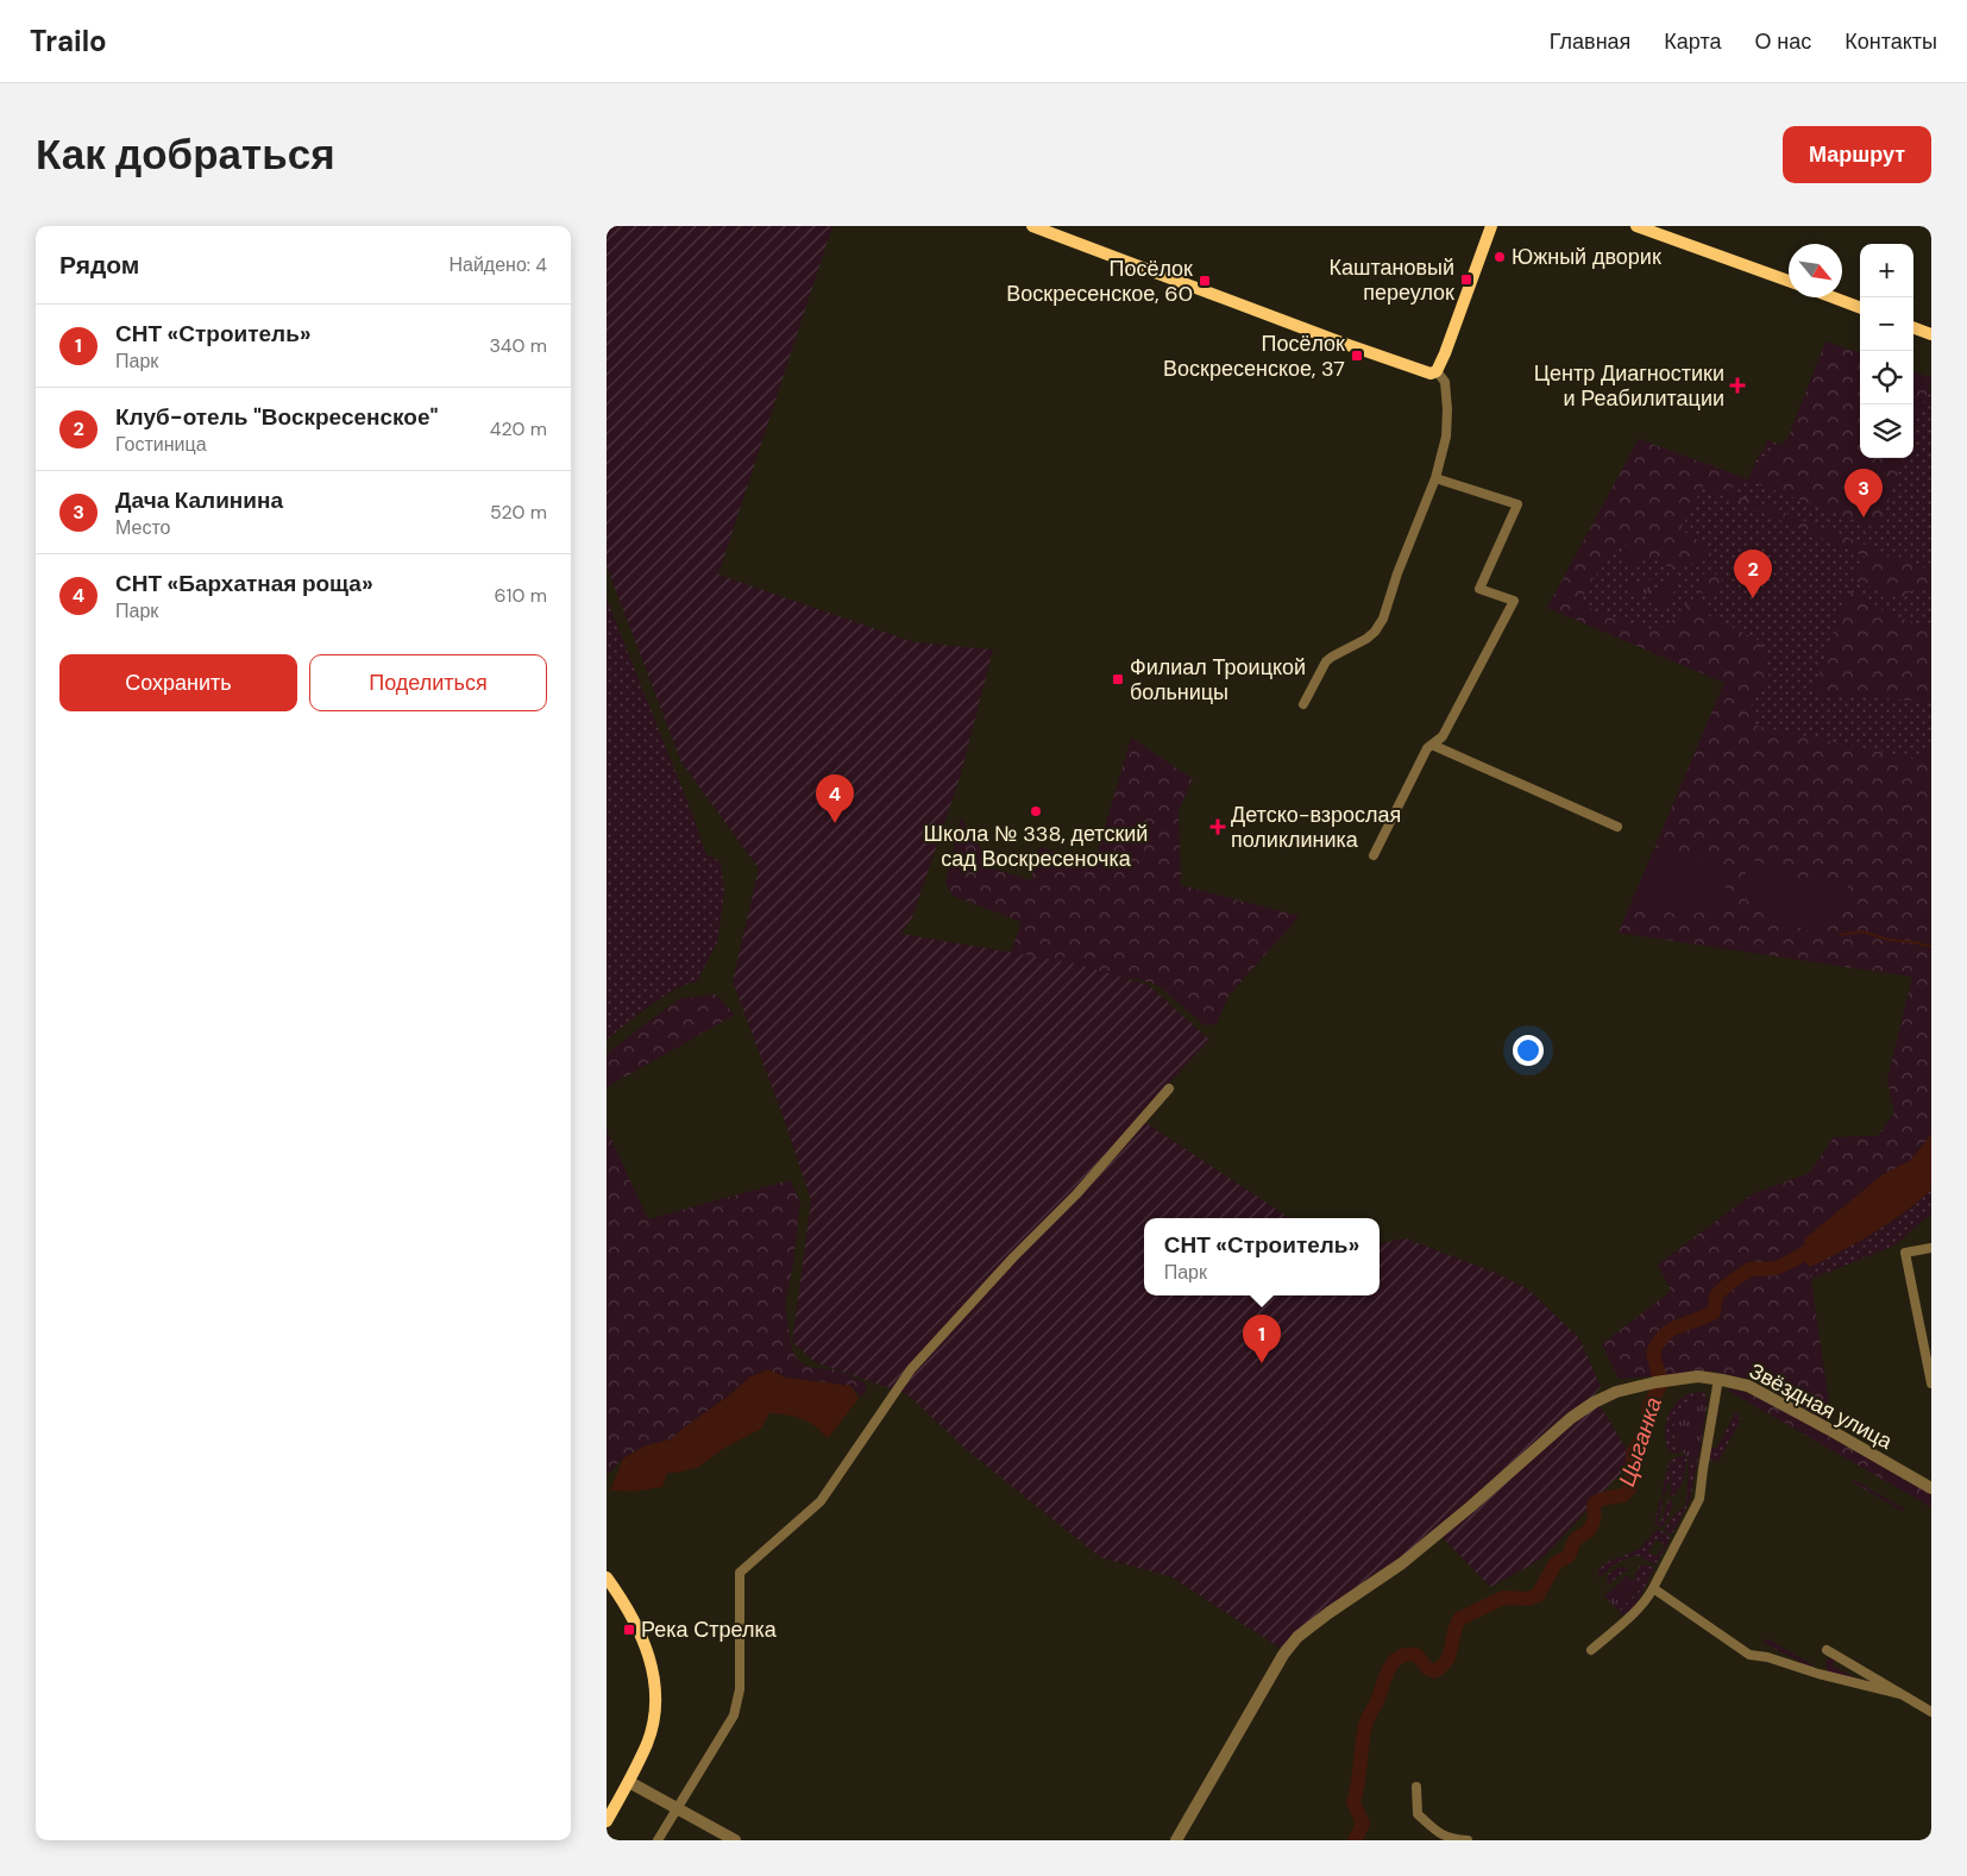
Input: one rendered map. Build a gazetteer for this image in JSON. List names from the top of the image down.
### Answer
{
  "streets": {
    "street": ["Звёздная улица"]
  },
  "water": ["Цыганка"],
  "places": {
    "other": ["Южный дворик", "Школа № 338, детский сад Воскресеночка"],
    "transit": [
      "Каштановый переулок",
      "Посёлок Воскресенское, 60",
      "Посёлок Воскресенское, 37",
      "Филиал Троицкой больницы",
      "Река Стрелка"
    ],
    "health": ["Центр Диагностики и Реабилитации", "Детско-взрослая поликлиника"]
  },
  "north": "bottom right",
  "page": {
    "header": "Trailo",
    "nav": [
      "Главная",
      "Карта",
      "О нас",
      "Контакты"
    ],
    "buttons": [
      "Маршрут",
      ["Сохранить", "Поделиться"]
    ],
    "title": "Как добраться",
    "heading": ["Рядом", "Найдено: 4"],
    "map_buttons": ["+", "−"],
    "list": [
      {
        "mark": "1",
        "name": "СНТ «Строитель»",
        "note": "Парк",
        "value": "340 m"
      },
      {
        "mark": "2",
        "name": "Клуб-отель \"Воскресенское\"",
        "note": "Гостиница",
        "value": "420 m"
      },
      {
        "mark": "3",
        "name": "Дача Калинина",
        "note": "Место",
        "value": "520 m"
      },
      {
        "mark": "4",
        "name": "СНТ «Бархатная роща»",
        "note": "Парк",
        "value": "610 m"
      }
    ],
    "pins": [
      "3",
      "2",
      "4",
      "1"
    ],
    "popup": ["СНТ «Строитель»", "Парк"]
  }
}
